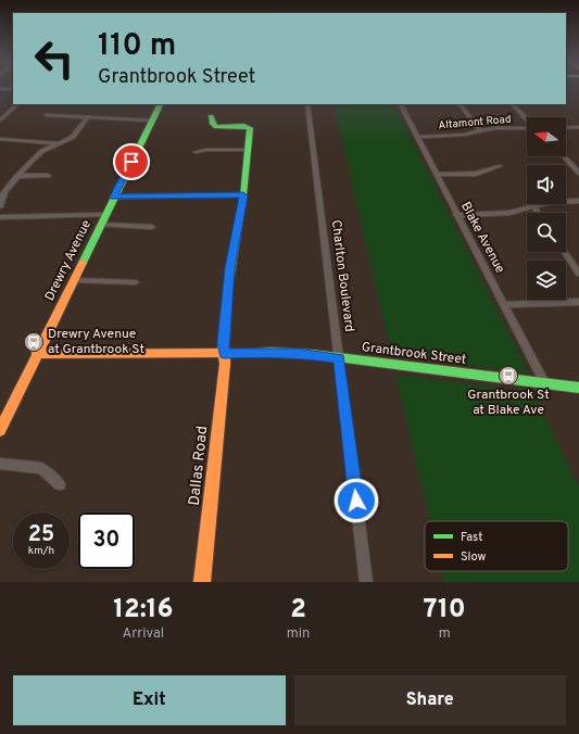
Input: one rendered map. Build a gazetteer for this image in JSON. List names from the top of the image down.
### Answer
{
  "streets": {
    "street": [
      "Altamont Road",
      "Blake Avenue",
      "Drewry Avenue",
      "Charlton Boulevard",
      "Grantbrook Street",
      "Dallas Road"
    ]
  },
  "crossings": [
    ["Altamont Road", "Blake Avenue"],
    ["Blake Avenue", "Grantbrook Street"],
    ["Drewry Avenue", "Grantbrook Street"],
    ["Charlton Boulevard", "Grantbrook Street"],
    ["Grantbrook Street", "Dallas Road"]
  ],
  "places": {
    "bus stop": ["Drewry Avenue at Grantbrook St", "Grantbrook St at Blake Ave"]
  },
  "legend": ["Fast", "Slow"],
  "north": "left",
  "page": {
    "turn": ["110 m", "Grantbrook Street"],
    "speed": "25 km/h",
    "limit": "30",
    "eta": [
      "12:16",
      "Arrival",
      "2",
      "min",
      "710",
      "m"
    ],
    "buttons": ["Exit", "Share"]
  }
}
